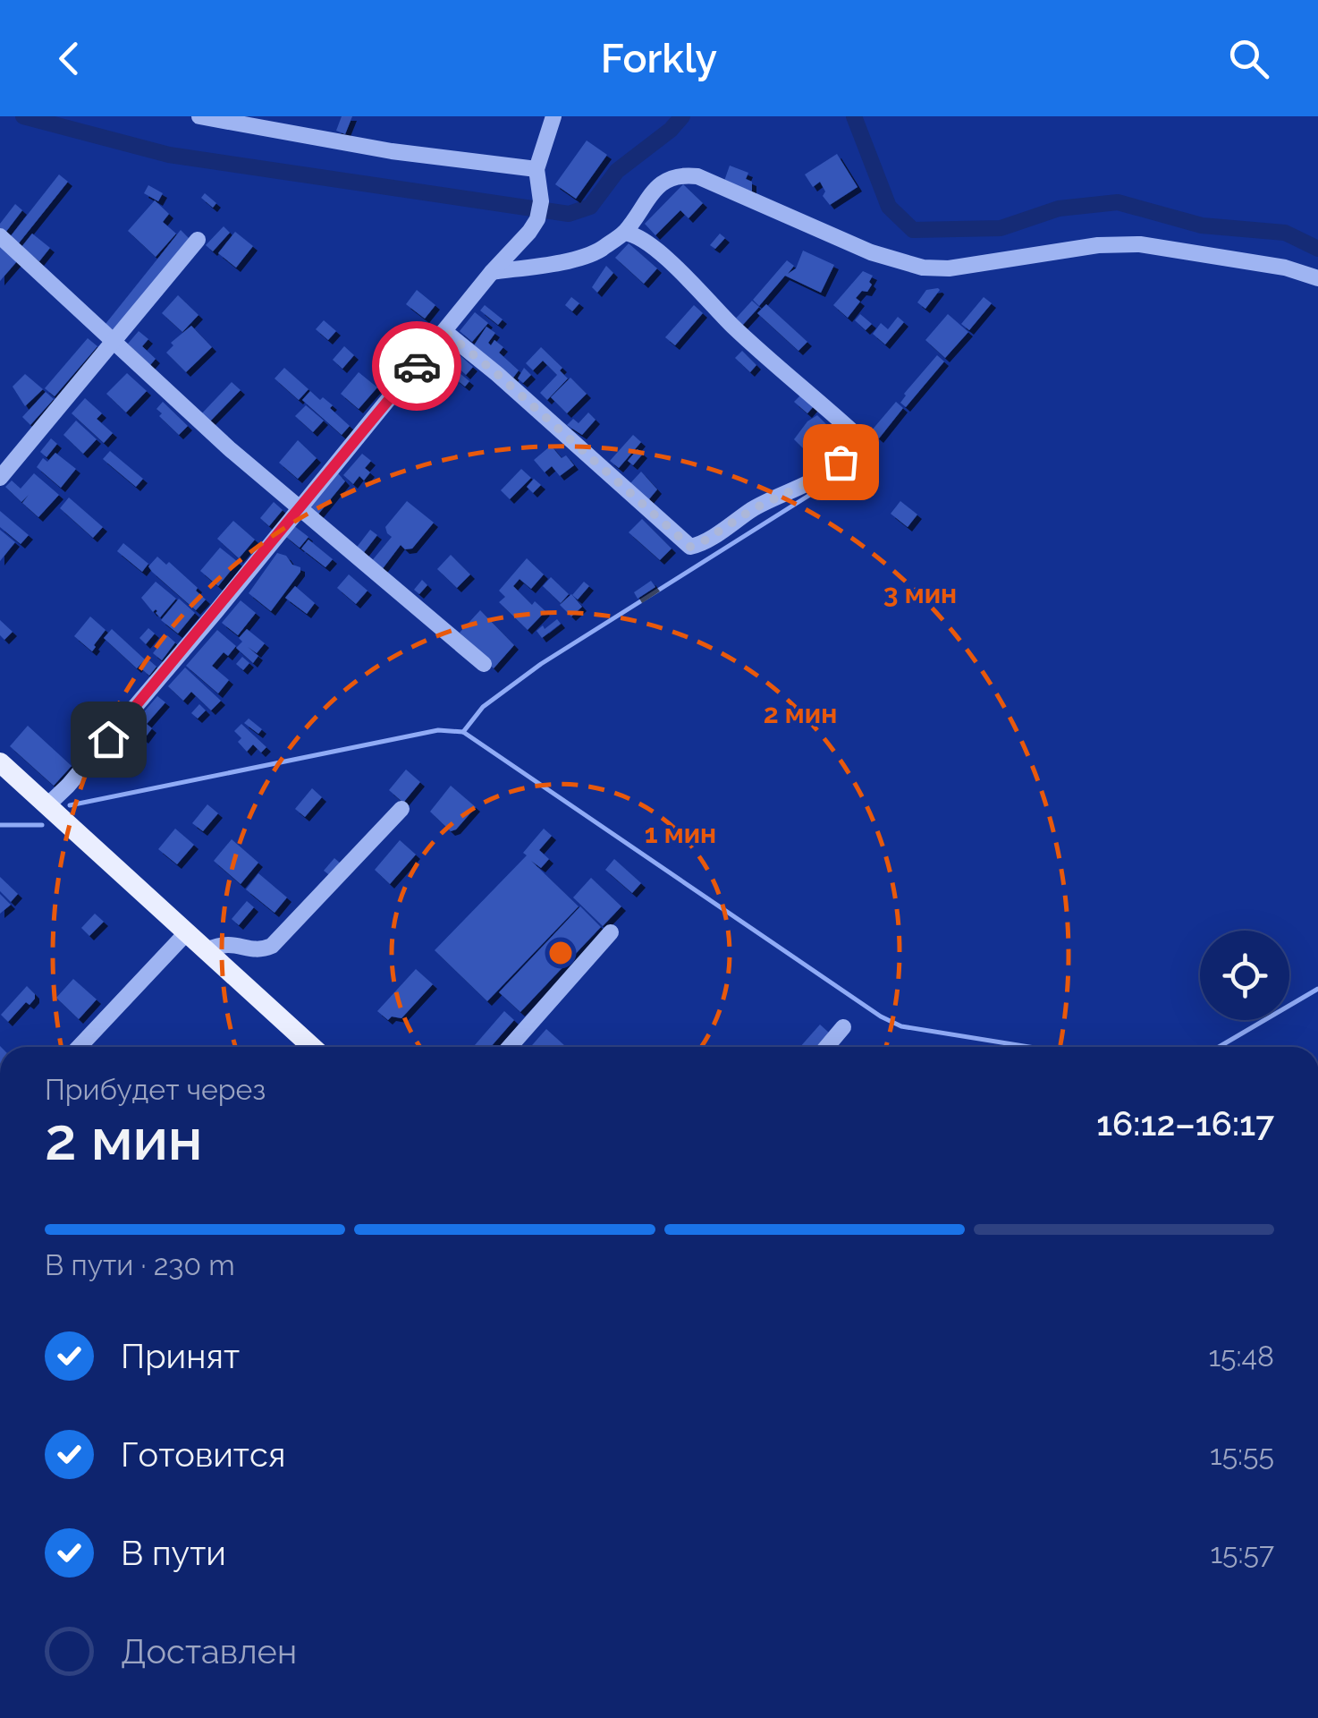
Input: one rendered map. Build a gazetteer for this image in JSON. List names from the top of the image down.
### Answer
{
  "page": {
    "header": "Forkly",
    "heading": ["2 мин", "Прибудет через", "16:12–16:17"],
    "bar": "В пути · 230 m",
    "list": [
      ["Принят", "15:48"],
      ["Готовится", "15:55"],
      ["В пути", "15:57"],
      "Доставлен"
    ]
  },
  "rings": ["3 мин", "2 мин", "1 мин"]
}
